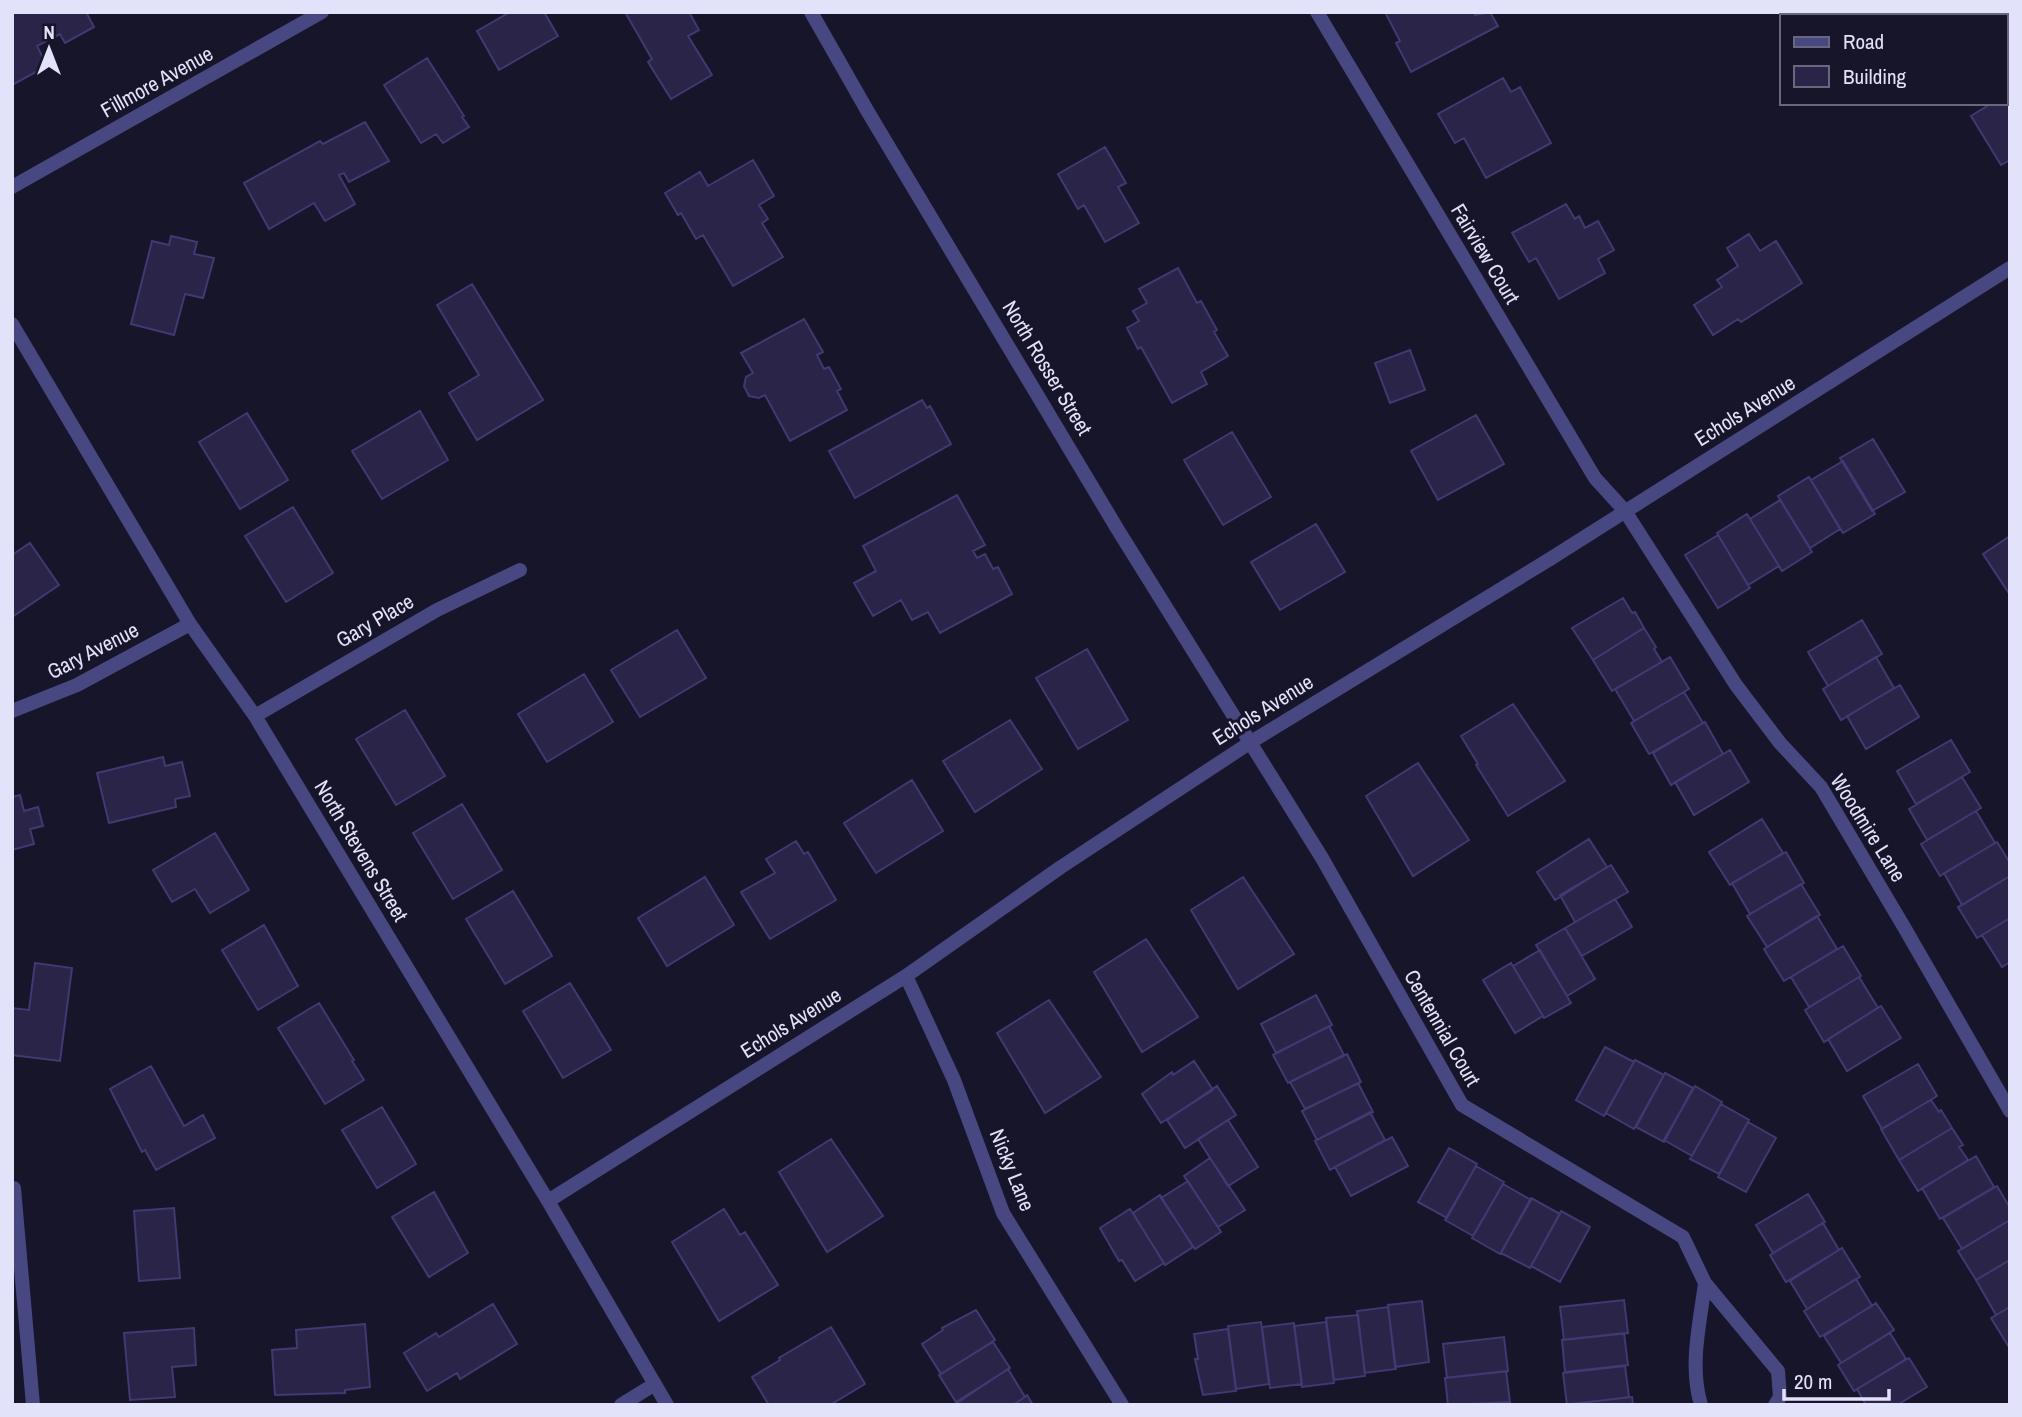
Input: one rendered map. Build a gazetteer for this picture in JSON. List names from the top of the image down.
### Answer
{
  "streets": {
    "street": [
      "Fillmore Avenue",
      "Fairview Court",
      "North Rosser Street",
      "Echols Avenue",
      "Gary Place",
      "Gary Avenue",
      "Woodmire Lane",
      "North Stevens Street",
      "Centennial Court",
      "Nicky Lane"
    ]
  },
  "crossings": [
    ["Fairview Court", "Echols Avenue"],
    ["Fairview Court", "Woodmire Lane"],
    ["North Rosser Street", "Echols Avenue"],
    ["North Rosser Street", "Centennial Court"],
    ["Echols Avenue", "Woodmire Lane"],
    ["Echols Avenue", "North Stevens Street"],
    ["Echols Avenue", "Centennial Court"],
    ["Echols Avenue", "Nicky Lane"],
    ["Gary Place", "North Stevens Street"],
    ["Gary Avenue", "North Stevens Street"]
  ],
  "legend": ["Road", "Building"],
  "scale_bar": "20 m",
  "north": "top"
}
